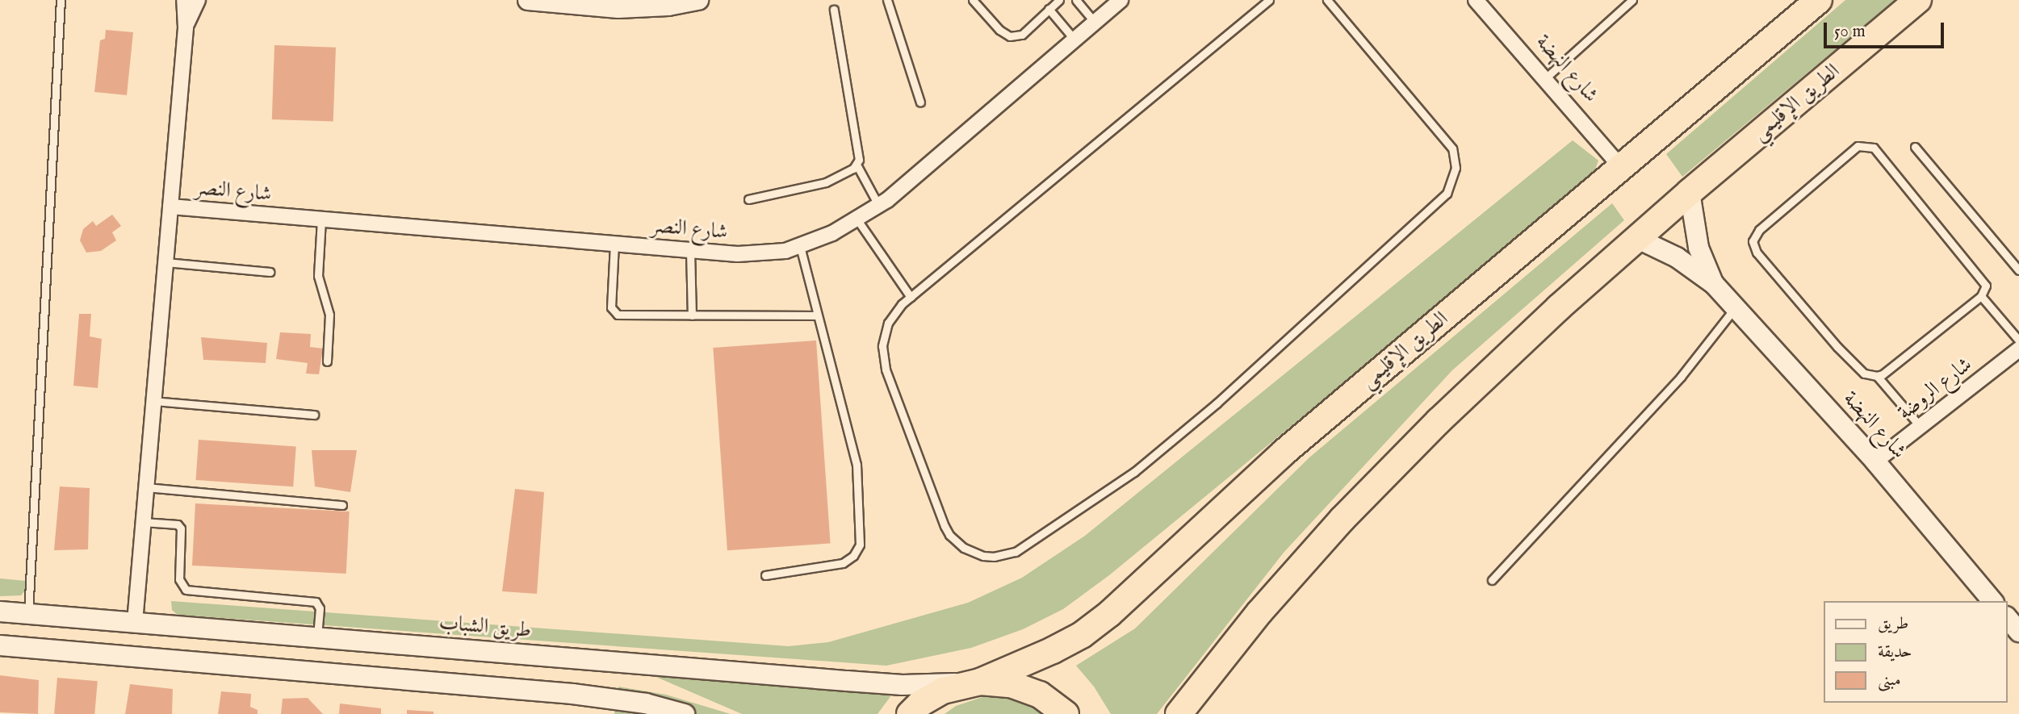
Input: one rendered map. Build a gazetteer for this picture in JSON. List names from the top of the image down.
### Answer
{
  "streets": {
    "highway": ["الطريق الإقليمي"],
    "main road": ["شارع النهضة", "طريق الشباب"],
    "street": ["شارع النصر", "شارع الروضة"]
  },
  "crossings": [
    ["شارع النهضة", "الطريق الإقليمي"],
    ["شارع النهضة", "شارع الروضة"],
    ["الطريق الإقليمي", "طريق الشباب"]
  ],
  "legend": ["طريق", "حديقة", "مبنى"],
  "scale_bar": "50 m"
}
